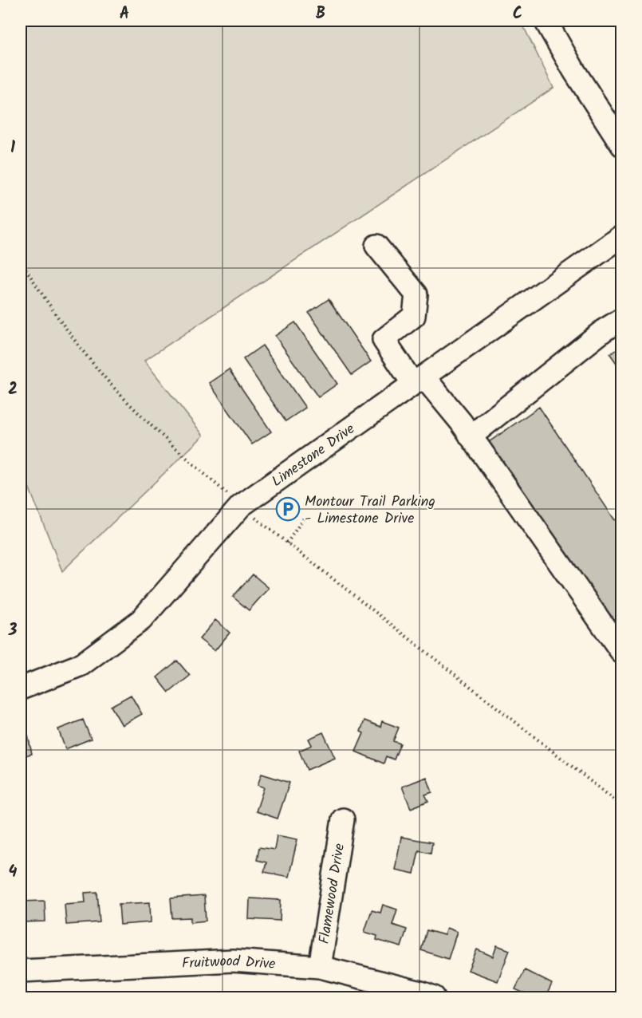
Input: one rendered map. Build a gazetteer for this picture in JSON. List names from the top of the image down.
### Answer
{
  "streets": {
    "street": ["Limestone Drive", "Flamewood Drive", "Fruitwood Drive"]
  },
  "crossings": [
    ["Flamewood Drive", "Fruitwood Drive"]
  ],
  "places": {
    "parking": ["Montour Trail Parking - Limestone Drive"]
  },
  "grid": {
    "columns": ["A", "B", "C"],
    "rows": [
      "1",
      "2",
      "3",
      "4"
    ]
  }
}
